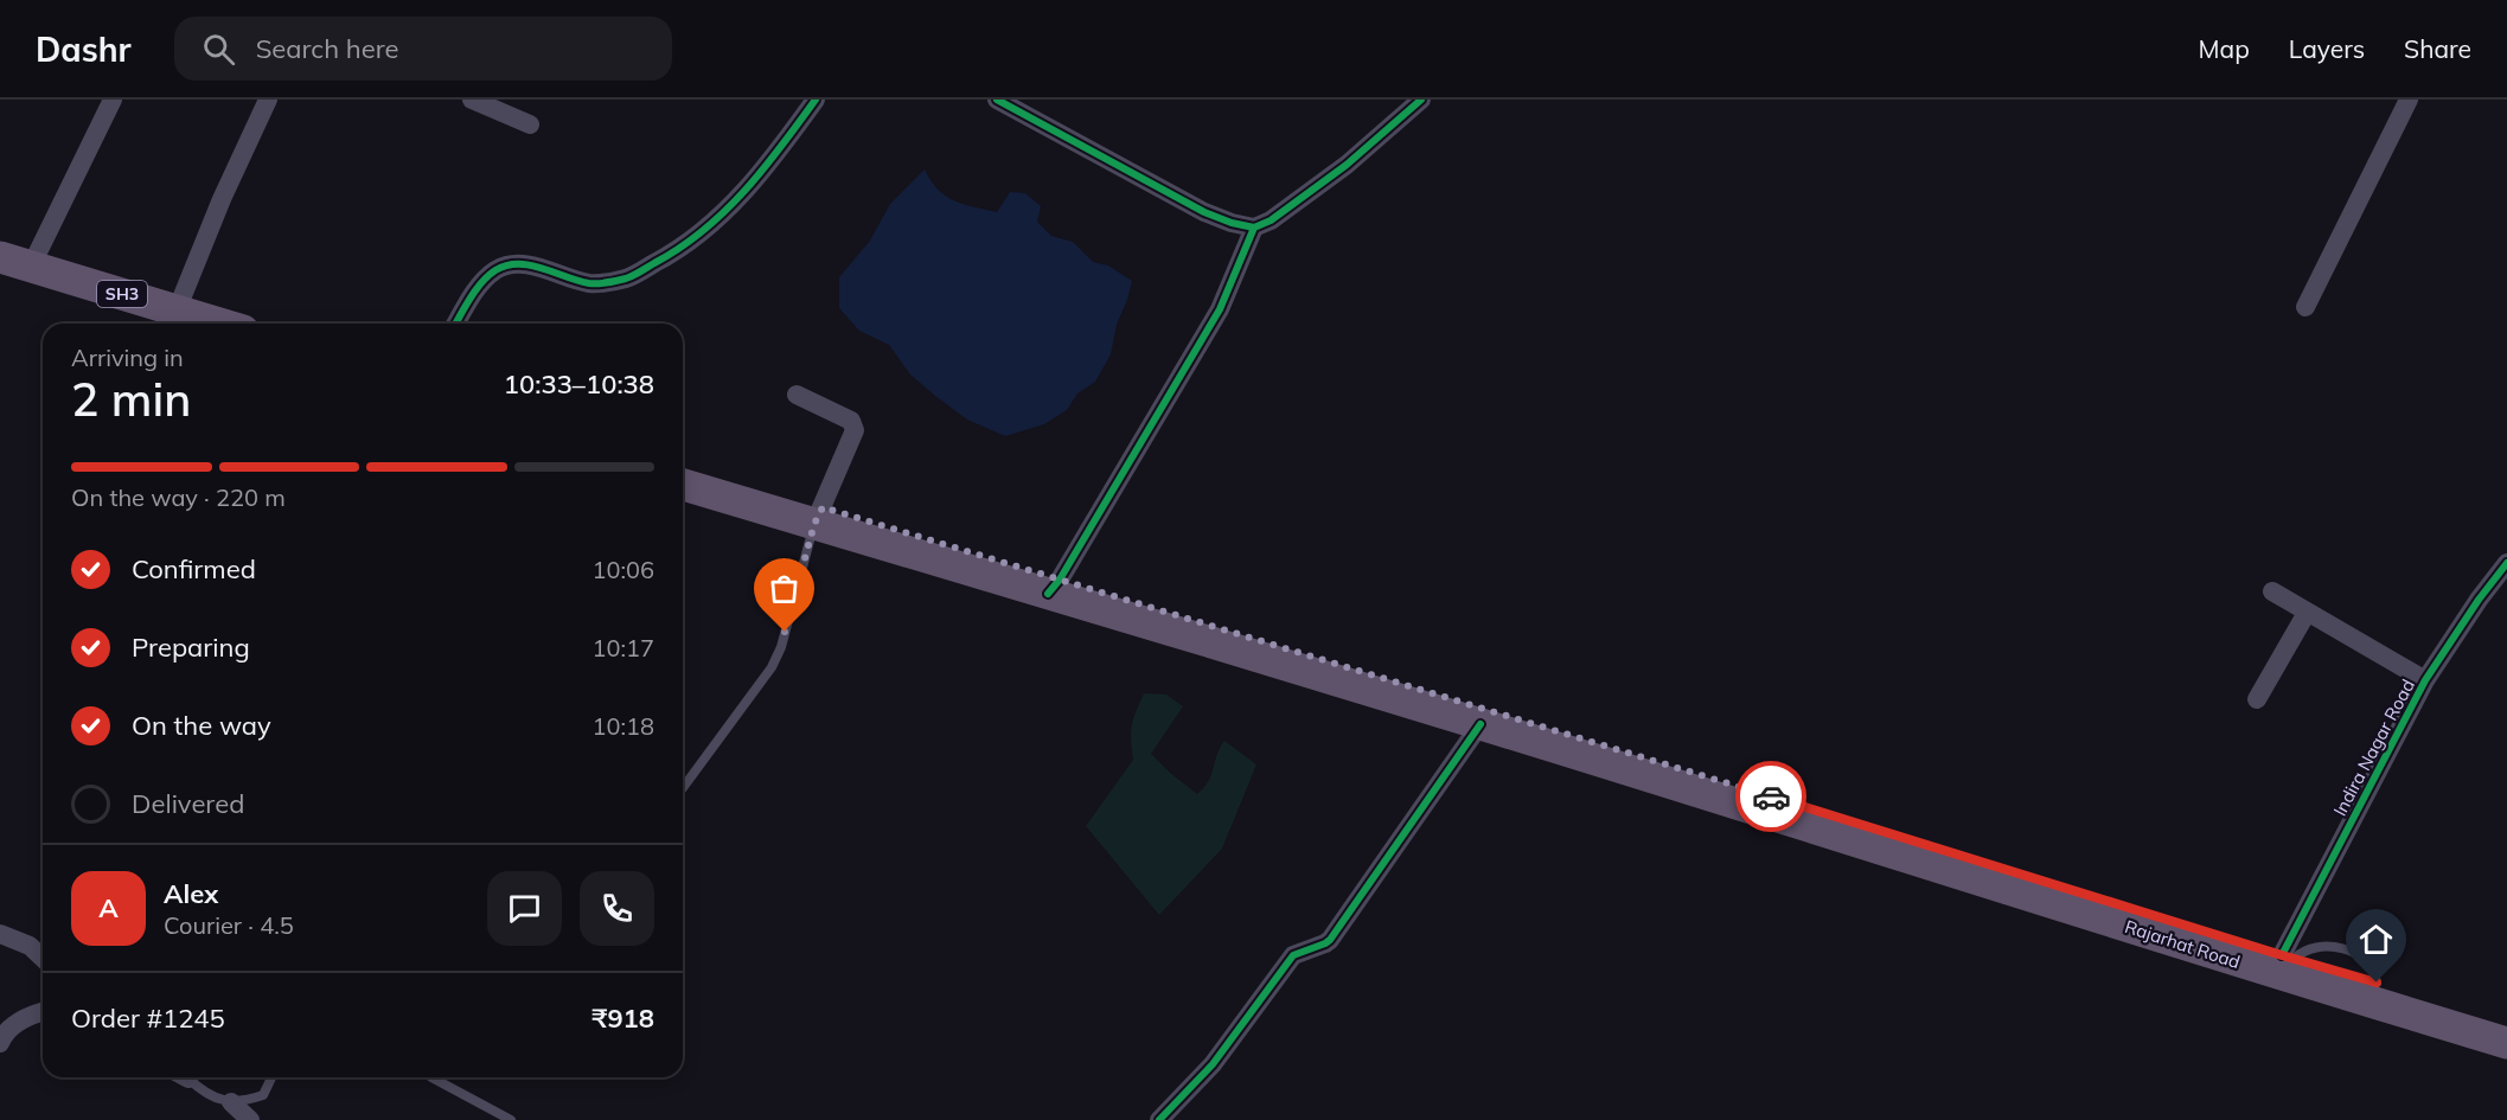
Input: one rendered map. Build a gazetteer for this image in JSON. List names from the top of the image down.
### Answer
{
  "streets": {
    "main road": ["SH3", "Rajarhat Road"],
    "street": ["Indira Nagar Road"]
  },
  "crossings": [
    ["Indira Nagar Road", "Rajarhat Road"]
  ],
  "page": {
    "header": "Dashr",
    "search": "Search here",
    "nav": ["Map", "Layers", "Share"],
    "heading": ["2 min", "Arriving in", "10:33–10:38"],
    "panel": [
      "Alex",
      "Courier · 4.5",
      "Order #1245",
      "₹918"
    ],
    "bar": "On the way · 220 m",
    "list": [
      ["Confirmed", "10:06"],
      ["Preparing", "10:17"],
      ["On the way", "10:18"],
      "Delivered"
    ],
    "round": "A"
  }
}
